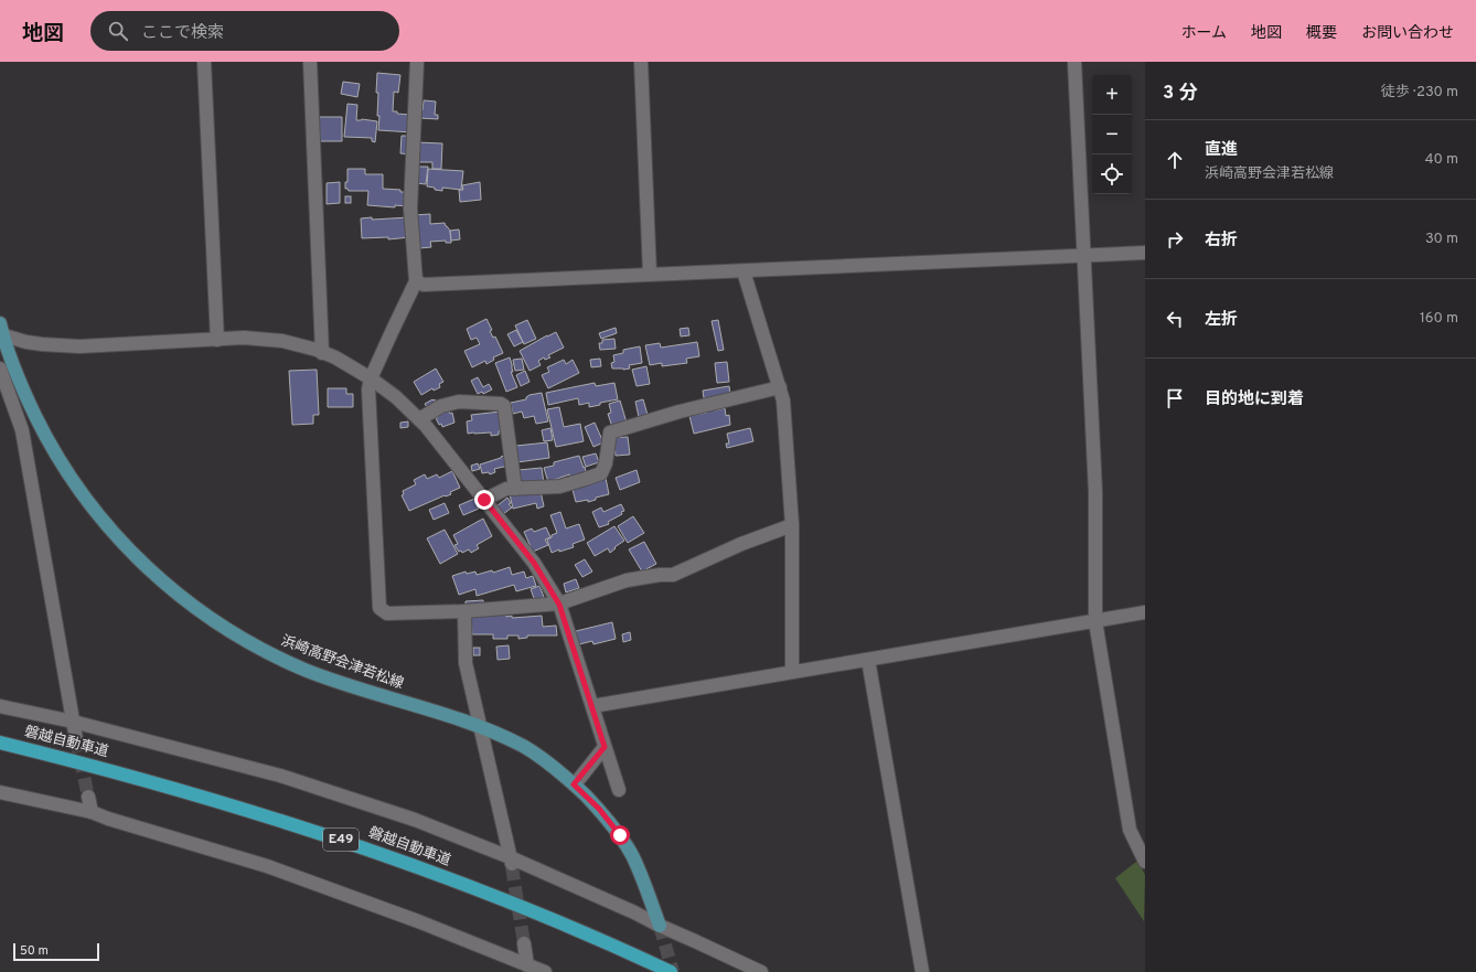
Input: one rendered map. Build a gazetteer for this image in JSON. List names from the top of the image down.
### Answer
{
  "streets": {
    "highway": ["磐越自動車道", "E49"],
    "main road": ["浜崎高野会津若松線"]
  },
  "scale_bar": "50 m",
  "page": {
    "header": "地図",
    "search": "ここで検索",
    "nav": [
      "ホーム",
      "地図",
      "概要",
      "お問い合わせ"
    ],
    "heading": ["3 分", "徒歩 · 230 m"],
    "map_buttons": ["+", "−"],
    "list": [
      ["直進", "浜崎高野会津若松線", "40 m"],
      ["右折", "30 m"],
      ["左折", "160 m"],
      "目的地に到着"
    ],
    "scale": "50 m"
  }
}
